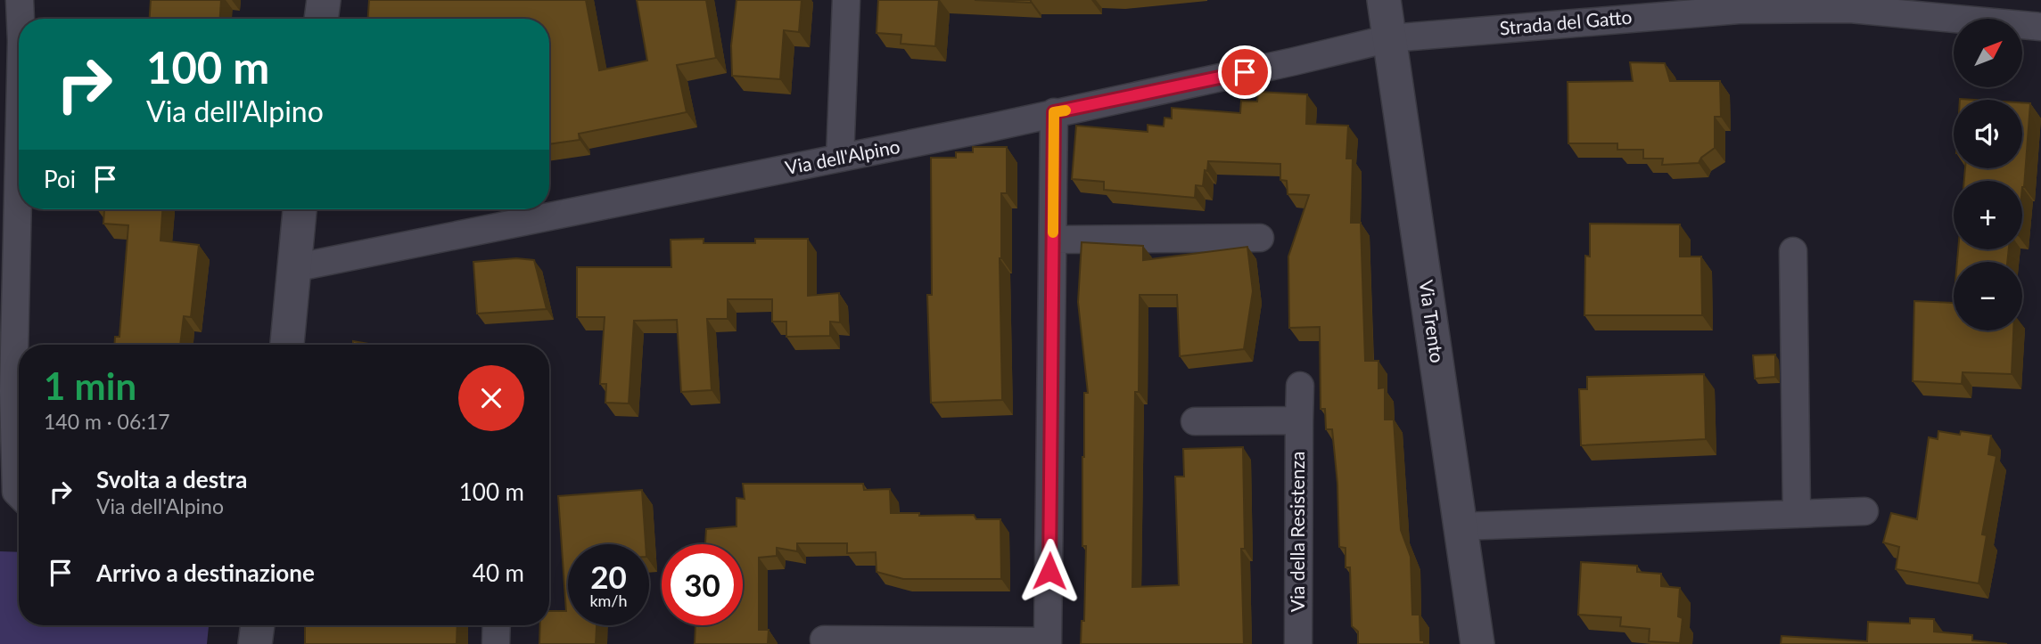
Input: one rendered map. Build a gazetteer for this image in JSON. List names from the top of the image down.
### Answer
{
  "streets": {
    "street": [
      "Strada del Gatto",
      "Via dell'Alpino",
      "Via Trento",
      "Via della Resistenza"
    ]
  },
  "crossings": [
    ["Strada del Gatto", "Via dell'Alpino"],
    ["Strada del Gatto", "Via Trento"],
    ["Via dell'Alpino", "Via Trento"]
  ],
  "north": "top right",
  "page": {
    "map_buttons": ["+", "−"],
    "turn": ["100 m", "Via dell'Alpino"],
    "then": "Poi",
    "heading": ["1 min", "140 m · 06:17"],
    "list": [
      {
        "name": "Svolta a destra",
        "note": "Via dell'Alpino",
        "value": "100 m"
      },
      {
        "name": "Arrivo a destinazione",
        "value": "40 m"
      }
    ],
    "speed": "20 km/h",
    "limit": "30"
  }
}
